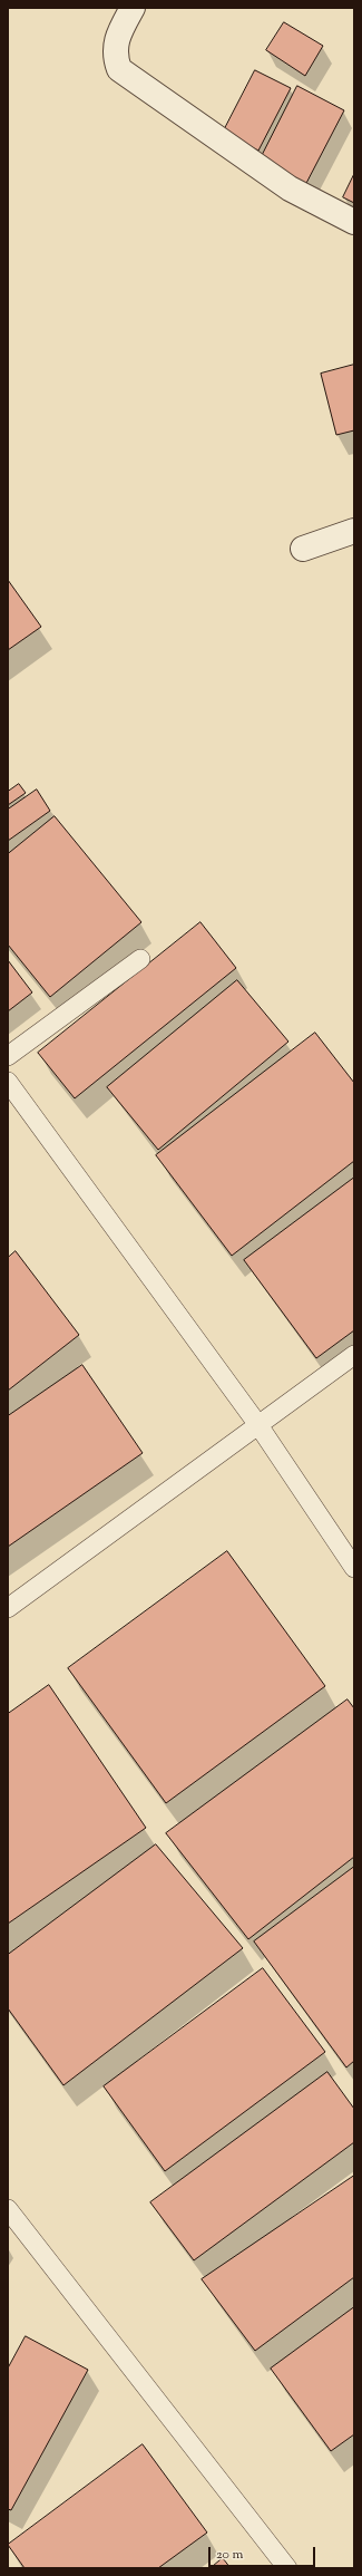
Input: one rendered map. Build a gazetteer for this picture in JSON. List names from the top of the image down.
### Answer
{
  "scale_bar": "20 m"
}
